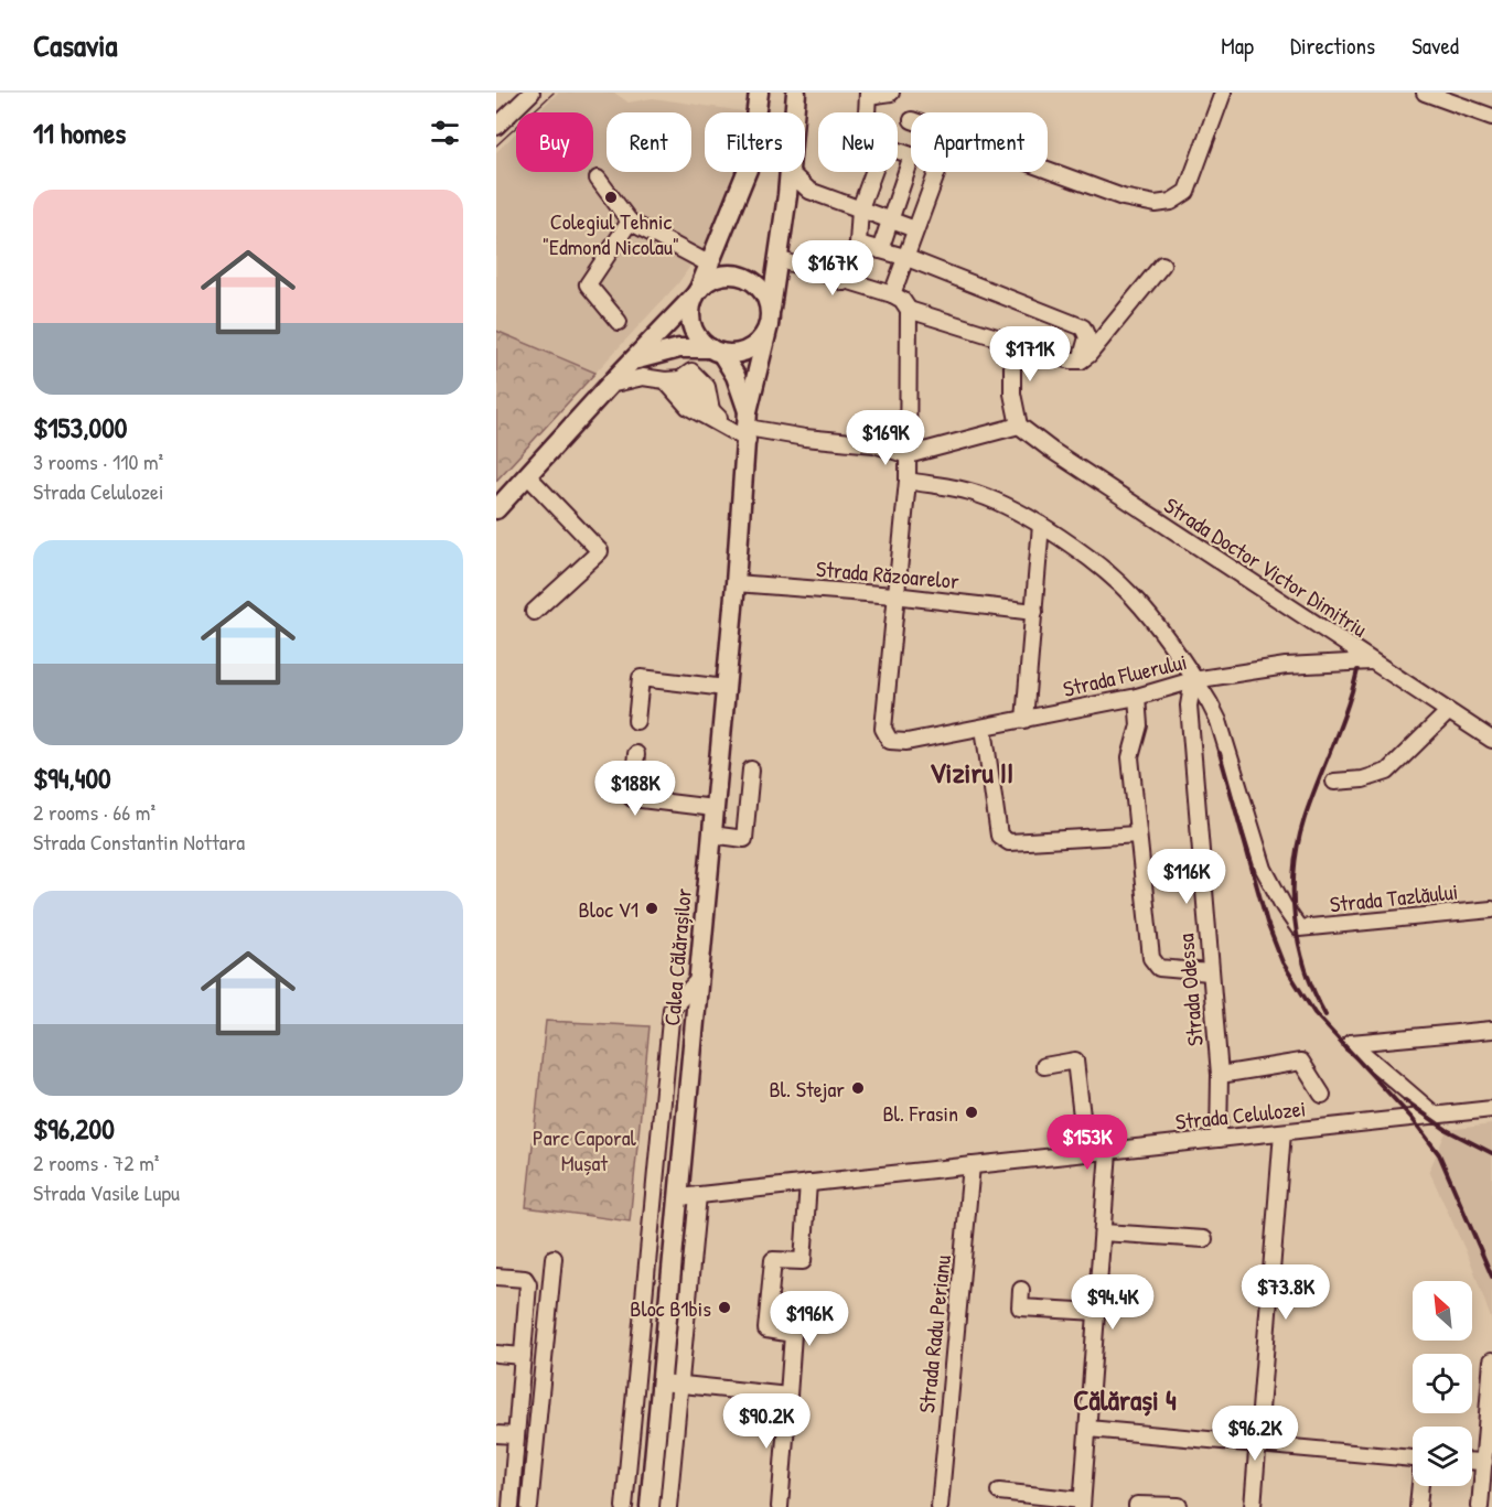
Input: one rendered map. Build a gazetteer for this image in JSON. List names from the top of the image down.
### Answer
{
  "streets": {
    "main road": ["Calea Călărașilor"],
    "street": [
      "Strada Doctor Victor Dimitriu",
      "Strada Răzoarelor",
      "Strada Fluerului",
      "Strada Tazlăului",
      "Strada Odessa",
      "Strada Celulozei",
      "Strada Radu Perianu"
    ]
  },
  "crossings": [
    ["Strada Doctor Victor Dimitriu", "Strada Fluerului"],
    ["Strada Răzoarelor", "Strada Fluerului"],
    ["Strada Răzoarelor", "Calea Călărașilor"],
    ["Strada Fluerului", "Strada Tazlăului"],
    ["Strada Fluerului", "Strada Odessa"],
    ["Strada Tazlăului", "Strada Odessa"],
    ["Calea Călărașilor", "Strada Celulozei"],
    ["Strada Odessa", "Strada Celulozei"],
    ["Strada Celulozei", "Strada Radu Perianu"]
  ],
  "districts": ["Viziru II", "Călărași 4"],
  "parks": ["Parc Caporal Mușat"],
  "places": [
    "Colegiul Tehnic \"Edmond Nicolau\"",
    "Bloc V1",
    "Bl. Stejar",
    "Bl. Frasin",
    "Bloc B1bis"
  ],
  "north": "top left",
  "page": {
    "header": "Casavia",
    "nav": ["Map", "Directions", "Saved"],
    "heading": "11 homes",
    "chip": [
      "Buy",
      "Rent",
      "Filters",
      "New",
      "Apartment"
    ],
    "list": [
      {
        "name": "$153,000",
        "note": "3 rooms · 110 m² · Strada Celulozei"
      },
      {
        "name": "$94,400",
        "note": "2 rooms · 66 m² · Strada Constantin Nottara"
      },
      {
        "name": "$96,200",
        "note": "2 rooms · 72 m² · Strada Vasile Lupu"
      }
    ],
    "price": [
      "$167K",
      "$171K",
      "$169K",
      "$188K",
      "$116K",
      "$153K",
      "$73.8K",
      "$94.4K",
      "$196K",
      "$90.2K",
      "$96.2K"
    ]
  }
}
